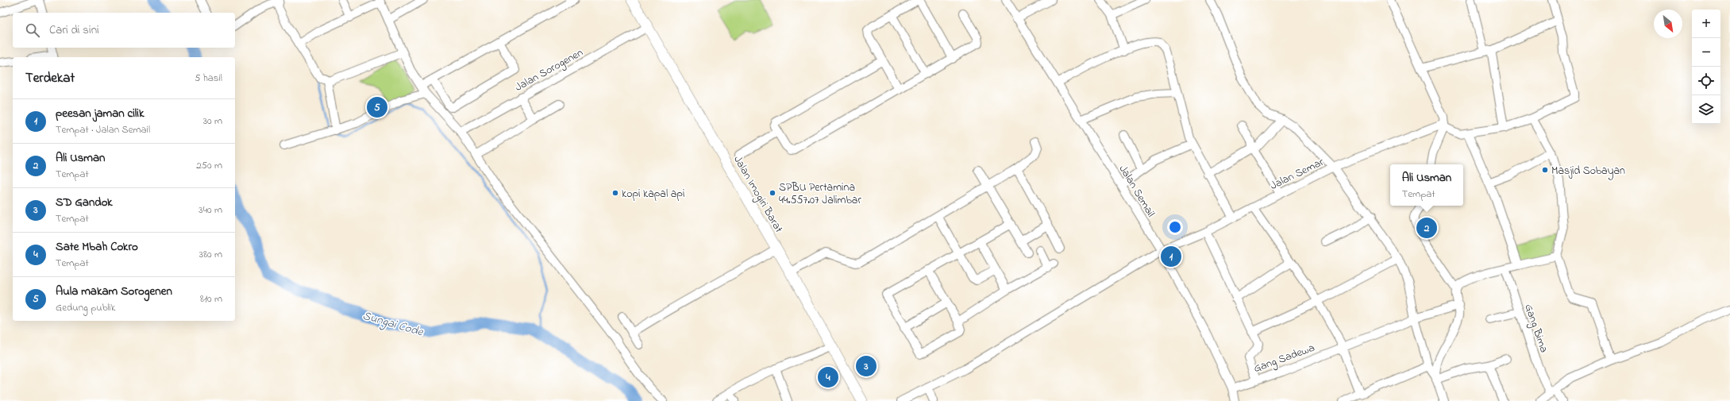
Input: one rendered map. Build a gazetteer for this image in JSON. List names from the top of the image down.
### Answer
{
  "streets": {
    "main road": ["Jalan Imogiri Barat"],
    "street": [
      "Jalan Sorogenen",
      "Jalan Semar",
      "Jalan Semail",
      "Gang Bima",
      "Gang Sadewa"
    ]
  },
  "crossings": [
    ["Jalan Sorogenen", "Jalan Imogiri Barat"],
    ["Jalan Semar", "Jalan Semail"],
    ["Jalan Semail", "Gang Sadewa"]
  ],
  "water": ["Sungai Code"],
  "places": ["Masjid Sobayan", "kopi kapal api", "SPBU Pertamina 44.557.07 Jalimbar"],
  "north": "bottom right",
  "page": {
    "map_buttons": ["+", "−"],
    "search": "Cari di sini",
    "heading": ["Terdekat", "5 hasil"],
    "pins": [
      "5",
      "2",
      "1",
      "3",
      "4"
    ],
    "list": [
      {
        "mark": "1",
        "name": "peesan jaman cilik",
        "note": "Tempat · Jalan Semail",
        "value": "30 m"
      },
      {
        "mark": "2",
        "name": "Ali Usman",
        "note": "Tempat",
        "value": "250 m"
      },
      {
        "mark": "3",
        "name": "SD Gandok",
        "note": "Tempat",
        "value": "340 m"
      },
      {
        "mark": "4",
        "name": "Sate Mbah Cokro",
        "note": "Tempat",
        "value": "380 m"
      },
      {
        "mark": "5",
        "name": "Aula makam Sorogenen",
        "note": "Gedung publik",
        "value": "810 m"
      }
    ],
    "popup": ["Ali Usman", "Tempat"]
  }
}
